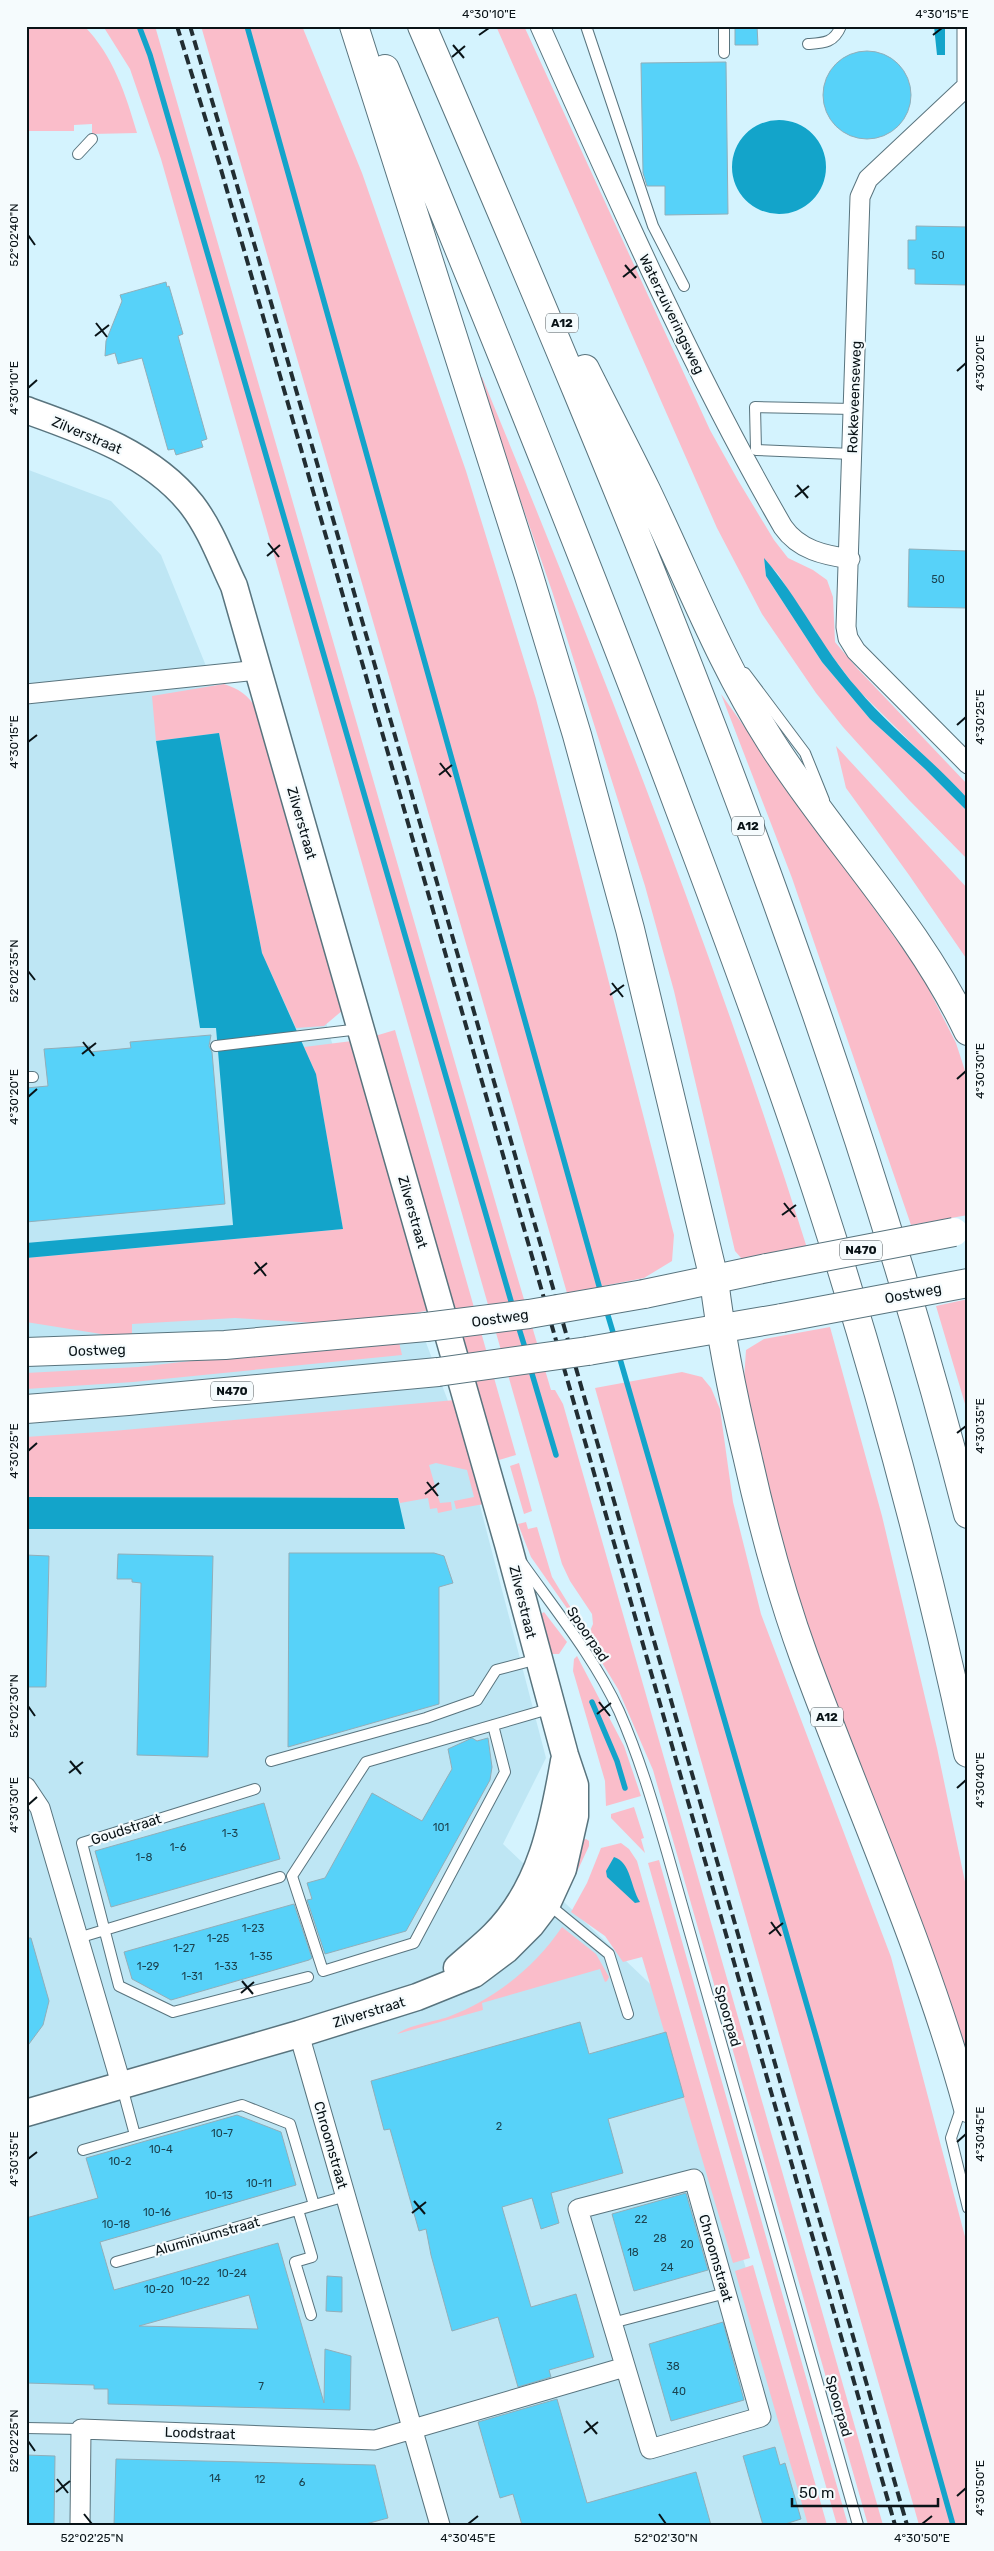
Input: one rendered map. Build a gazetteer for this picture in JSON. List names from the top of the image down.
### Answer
{
  "streets": {
    "main road": ["A12", "N470", "Oostweg"],
    "street": [
      "Waterzuiveringsweg",
      "Rokkeveenseweg",
      "Zilverstraat",
      "Chroomstraat",
      "Loodstraat"
    ],
    "lane": ["Spoorpad", "Goudstraat", "Aluminiumstraat"]
  },
  "crossings": [
    ["Waterzuiveringsweg", "Rokkeveenseweg"],
    ["A12", "Oostweg"],
    ["Zilverstraat", "Spoorpad"],
    ["Zilverstraat", "Chroomstraat"],
    ["Chroomstraat", "Aluminiumstraat"],
    ["Chroomstraat", "Loodstraat"]
  ],
  "house_numbers": [
    "50",
    "50",
    "101",
    "1-3",
    "1-6",
    "1-8",
    "1-23",
    "1-25",
    "1-27",
    "1-35",
    "1-29",
    "1-33",
    "1-31",
    "2",
    "10-7",
    "10-4",
    "10-2",
    "10-11",
    "10-13",
    "10-16",
    "22",
    "10-18",
    "28",
    "20",
    "18",
    "24",
    "10-24",
    "10-22",
    "10-20",
    "38",
    "7",
    "40",
    "14",
    "12",
    "6"
  ],
  "scale_bar": "50 m",
  "coordinates": [
    "4°30'10\"E",
    "4°30'15\"E",
    "52°02'40\"N",
    "4°30'20\"E",
    "4°30'25\"E",
    "52°02'35\"N",
    "4°30'30\"E",
    "4°30'35\"E",
    "52°02'30\"N",
    "4°30'40\"E",
    "4°30'45\"E",
    "52°02'25\"N",
    "4°30'50\"E"
  ]
}
